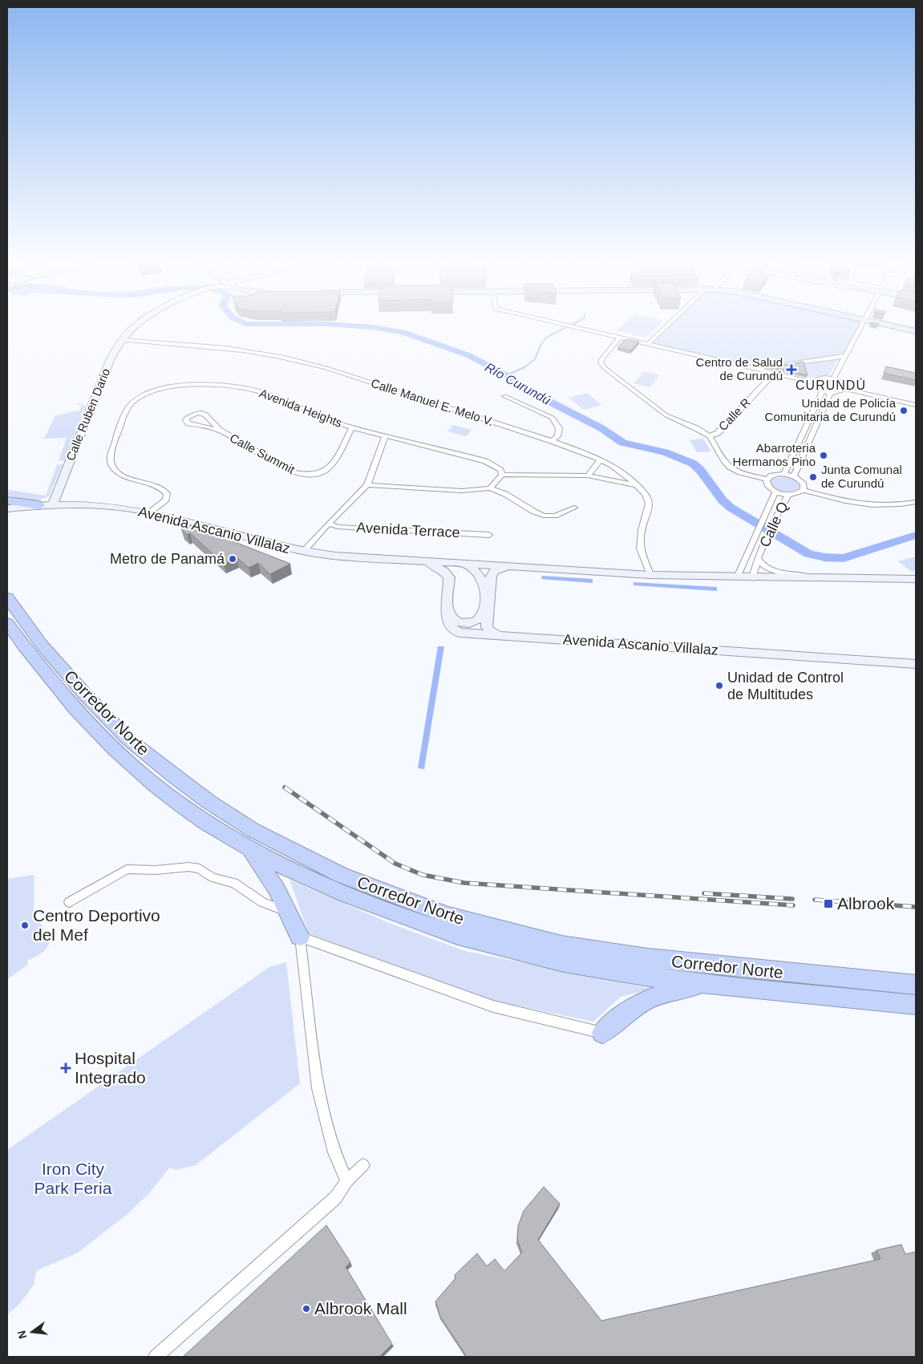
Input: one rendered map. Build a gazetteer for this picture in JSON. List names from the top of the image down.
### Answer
{
  "streets": {
    "highway": ["Corredor Norte"],
    "main road": ["Calle Ruben Dario", "Avenida Ascanio Villalaz"],
    "street": [
      "Calle Manuel E. Melo V.",
      "Avenida Heights",
      "Calle R",
      "Calle Summit",
      "Calle Q",
      "Avenida Terrace"
    ]
  },
  "crossings": [
    ["Calle Manuel E. Melo V.", "Calle Ruben Dario"],
    ["Calle Manuel E. Melo V.", "Avenida Ascanio Villalaz"],
    ["Avenida Heights", "Calle Summit"],
    ["Avenida Heights", "Avenida Ascanio Villalaz"],
    ["Calle Ruben Dario", "Avenida Ascanio Villalaz"],
    ["Calle Q", "Avenida Ascanio Villalaz"]
  ],
  "districts": ["CURUNDÚ"],
  "water": ["Río Curundú"],
  "parks": ["Iron City Park Feria"],
  "places": {
    "health": ["Centro de Salud de Curundú", "Hospital Integrado"],
    "other": [
      "Unidad de Policía Comunitaria de Curundú",
      "Abarroteria Hermanos Pino",
      "Junta Comunal de Curundú",
      "Metro de Panamá",
      "Unidad de Control de Multitudes",
      "Centro Deportivo del Mef",
      "Albrook Mall"
    ],
    "transit": ["Albrook"]
  },
  "north": "left"
}
